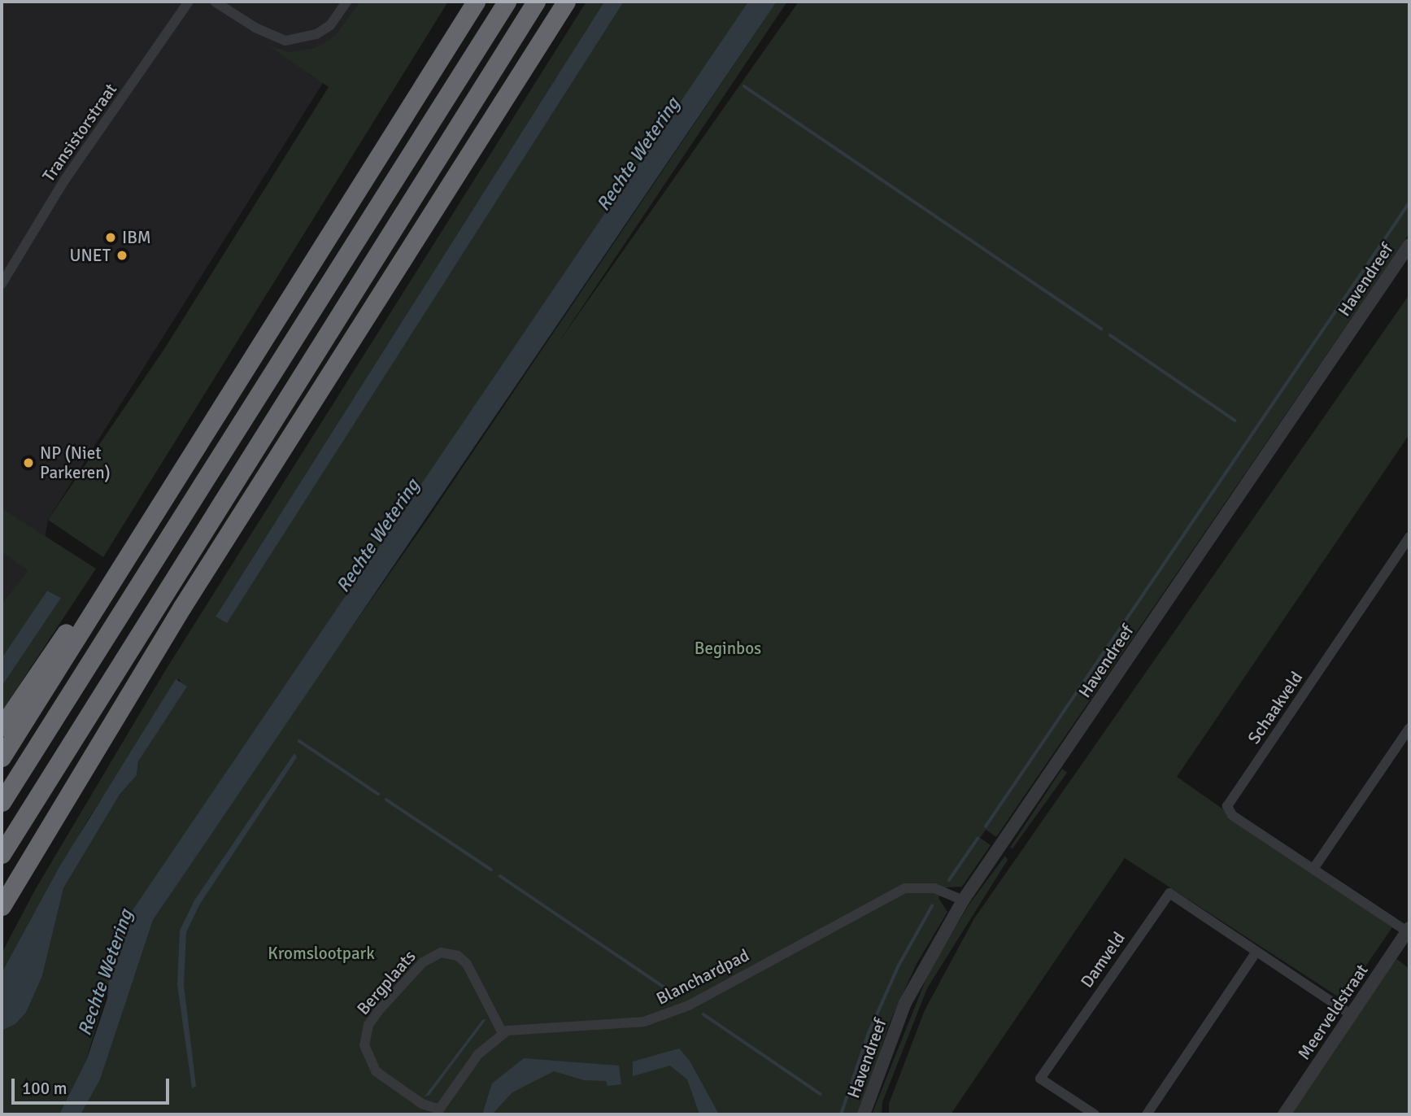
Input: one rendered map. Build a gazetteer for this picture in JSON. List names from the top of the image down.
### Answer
{
  "streets": {
    "street": [
      "Transistorstraat",
      "Havendreef",
      "Schaakveld",
      "Damveld",
      "Blanchardpad",
      "Bergplaats",
      "Meerveldstraat"
    ]
  },
  "crossings": [
    ["Havendreef", "Blanchardpad"],
    ["Schaakveld", "Meerveldstraat"],
    ["Damveld", "Meerveldstraat"],
    ["Blanchardpad", "Bergplaats"]
  ],
  "water": ["Rechte Wetering"],
  "parks": ["Beginbos", "Kromslootpark"],
  "places": ["IBM", "UNET", "NP (Niet Parkeren)"],
  "scale_bar": "100 m"
}
